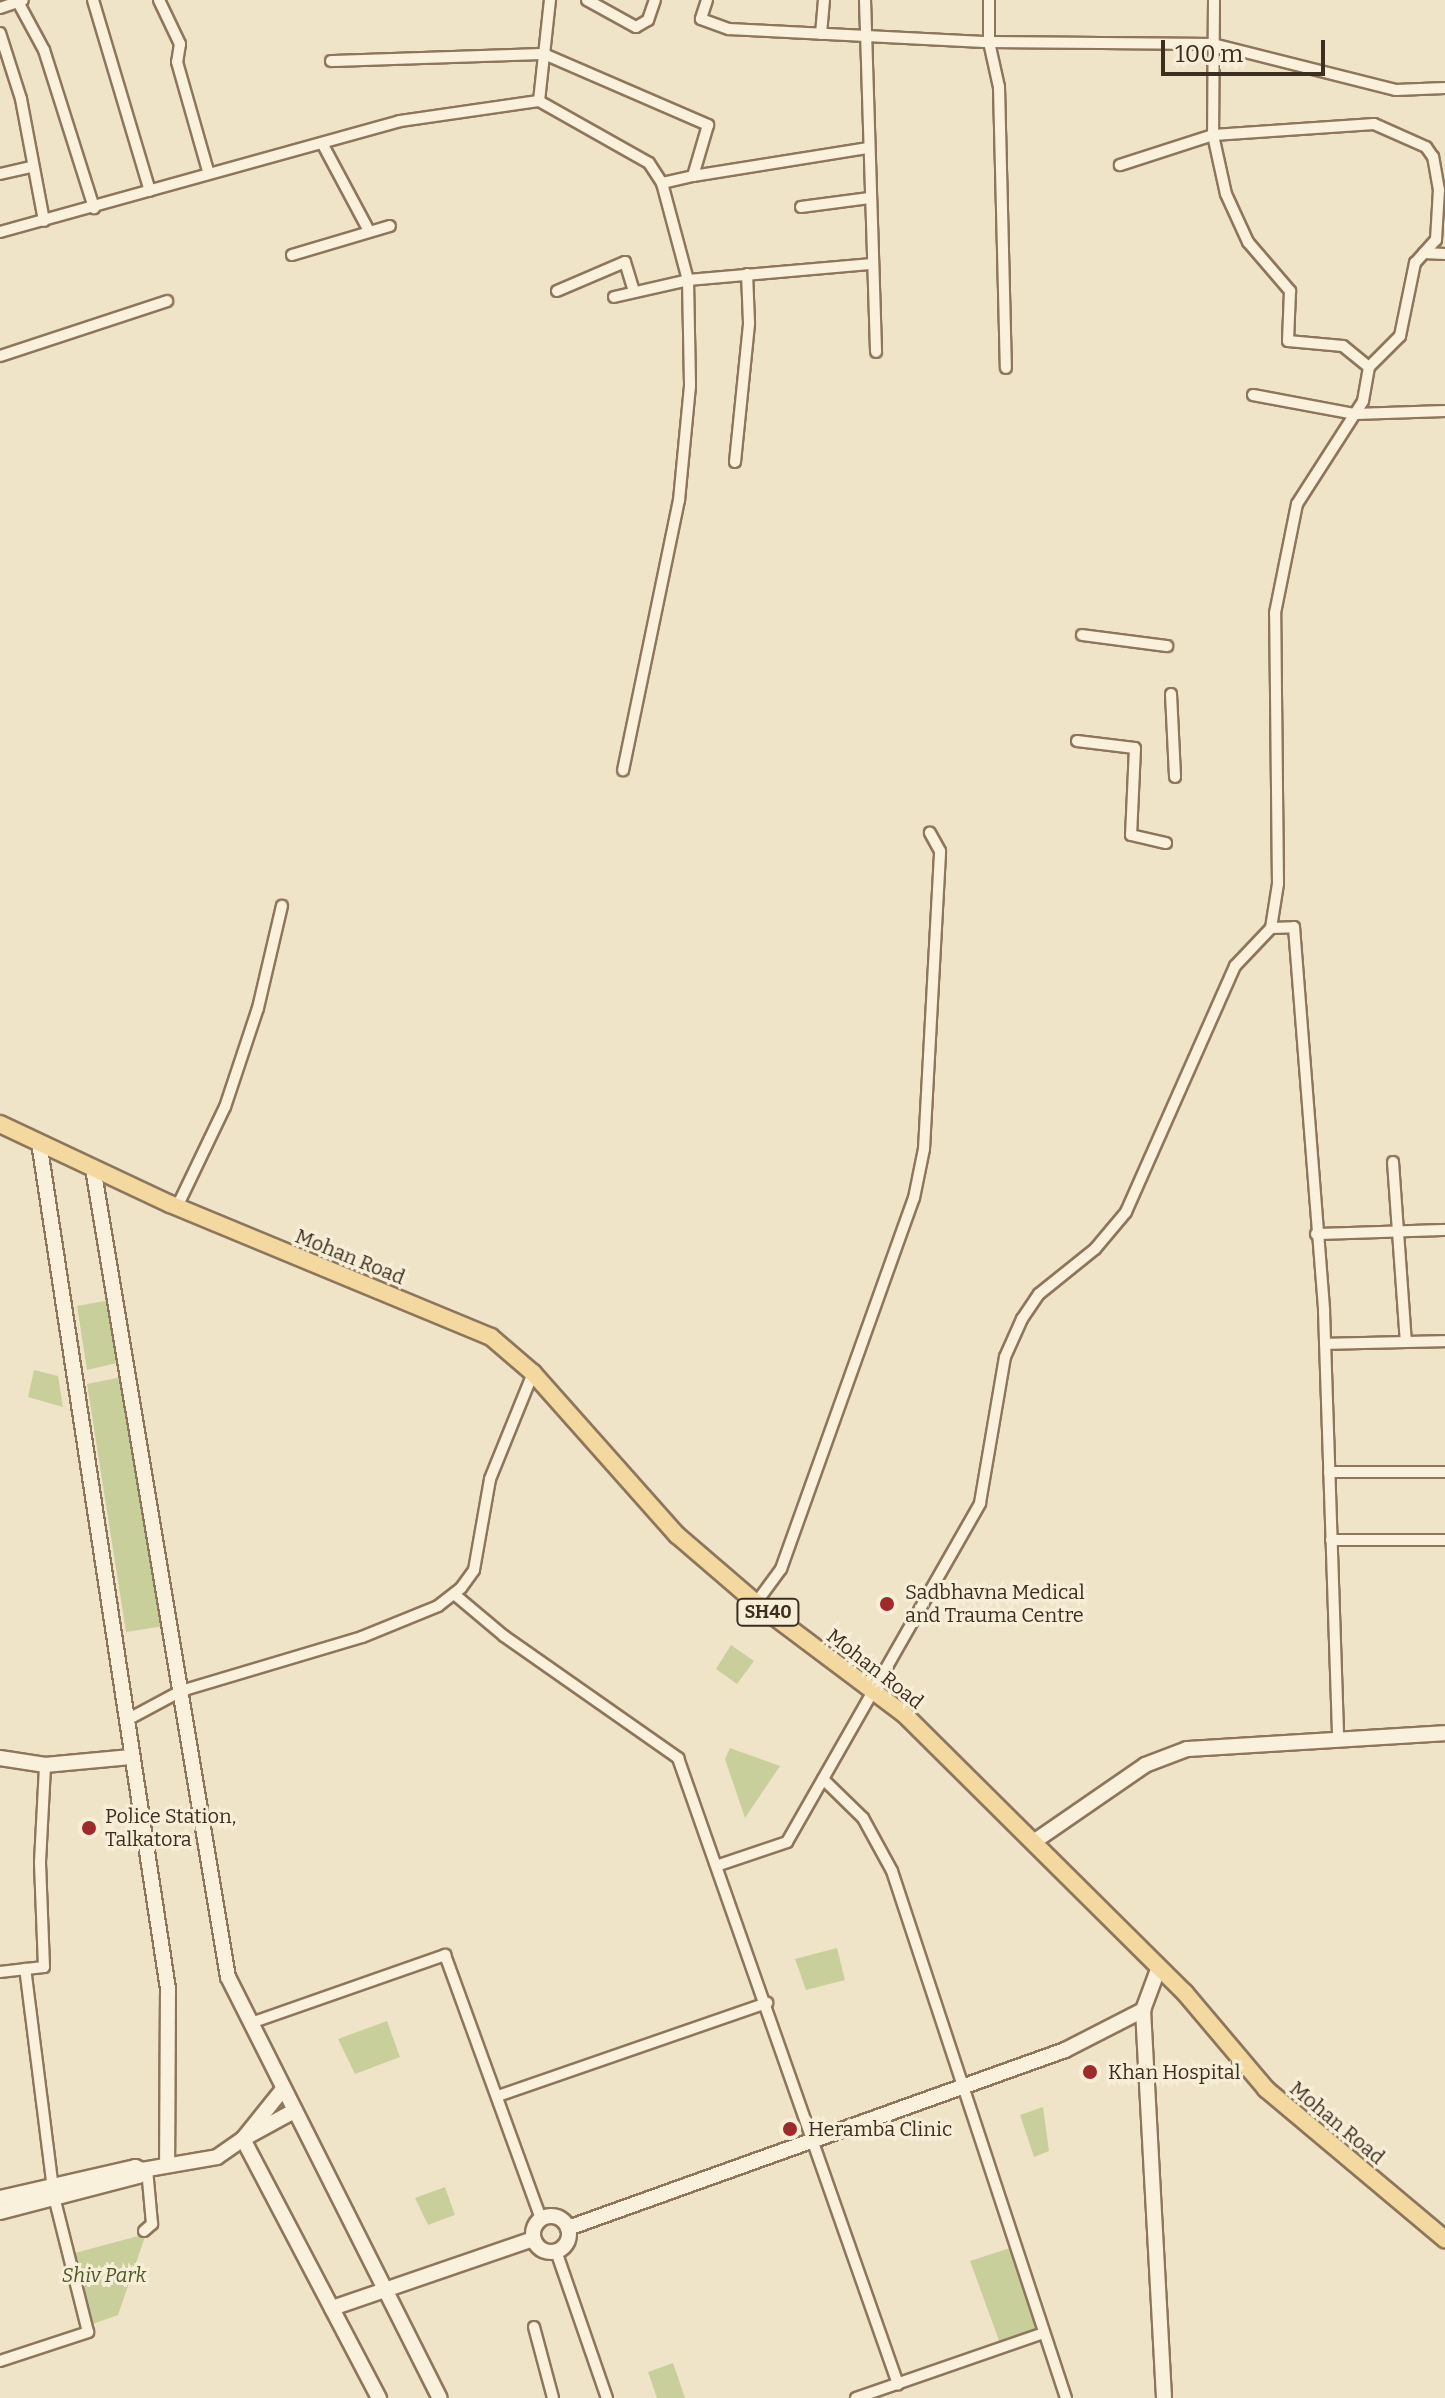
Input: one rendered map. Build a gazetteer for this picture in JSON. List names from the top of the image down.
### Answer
{
  "streets": {
    "main road": ["Mohan Road", "SH40"]
  },
  "parks": ["Shiv Park"],
  "places": [
    "Sadbhavna Medical and Trauma Centre",
    "Police Station, Talkatora",
    "Khan Hospital",
    "Heramba Clinic"
  ],
  "scale_bar": "100 m"
}
